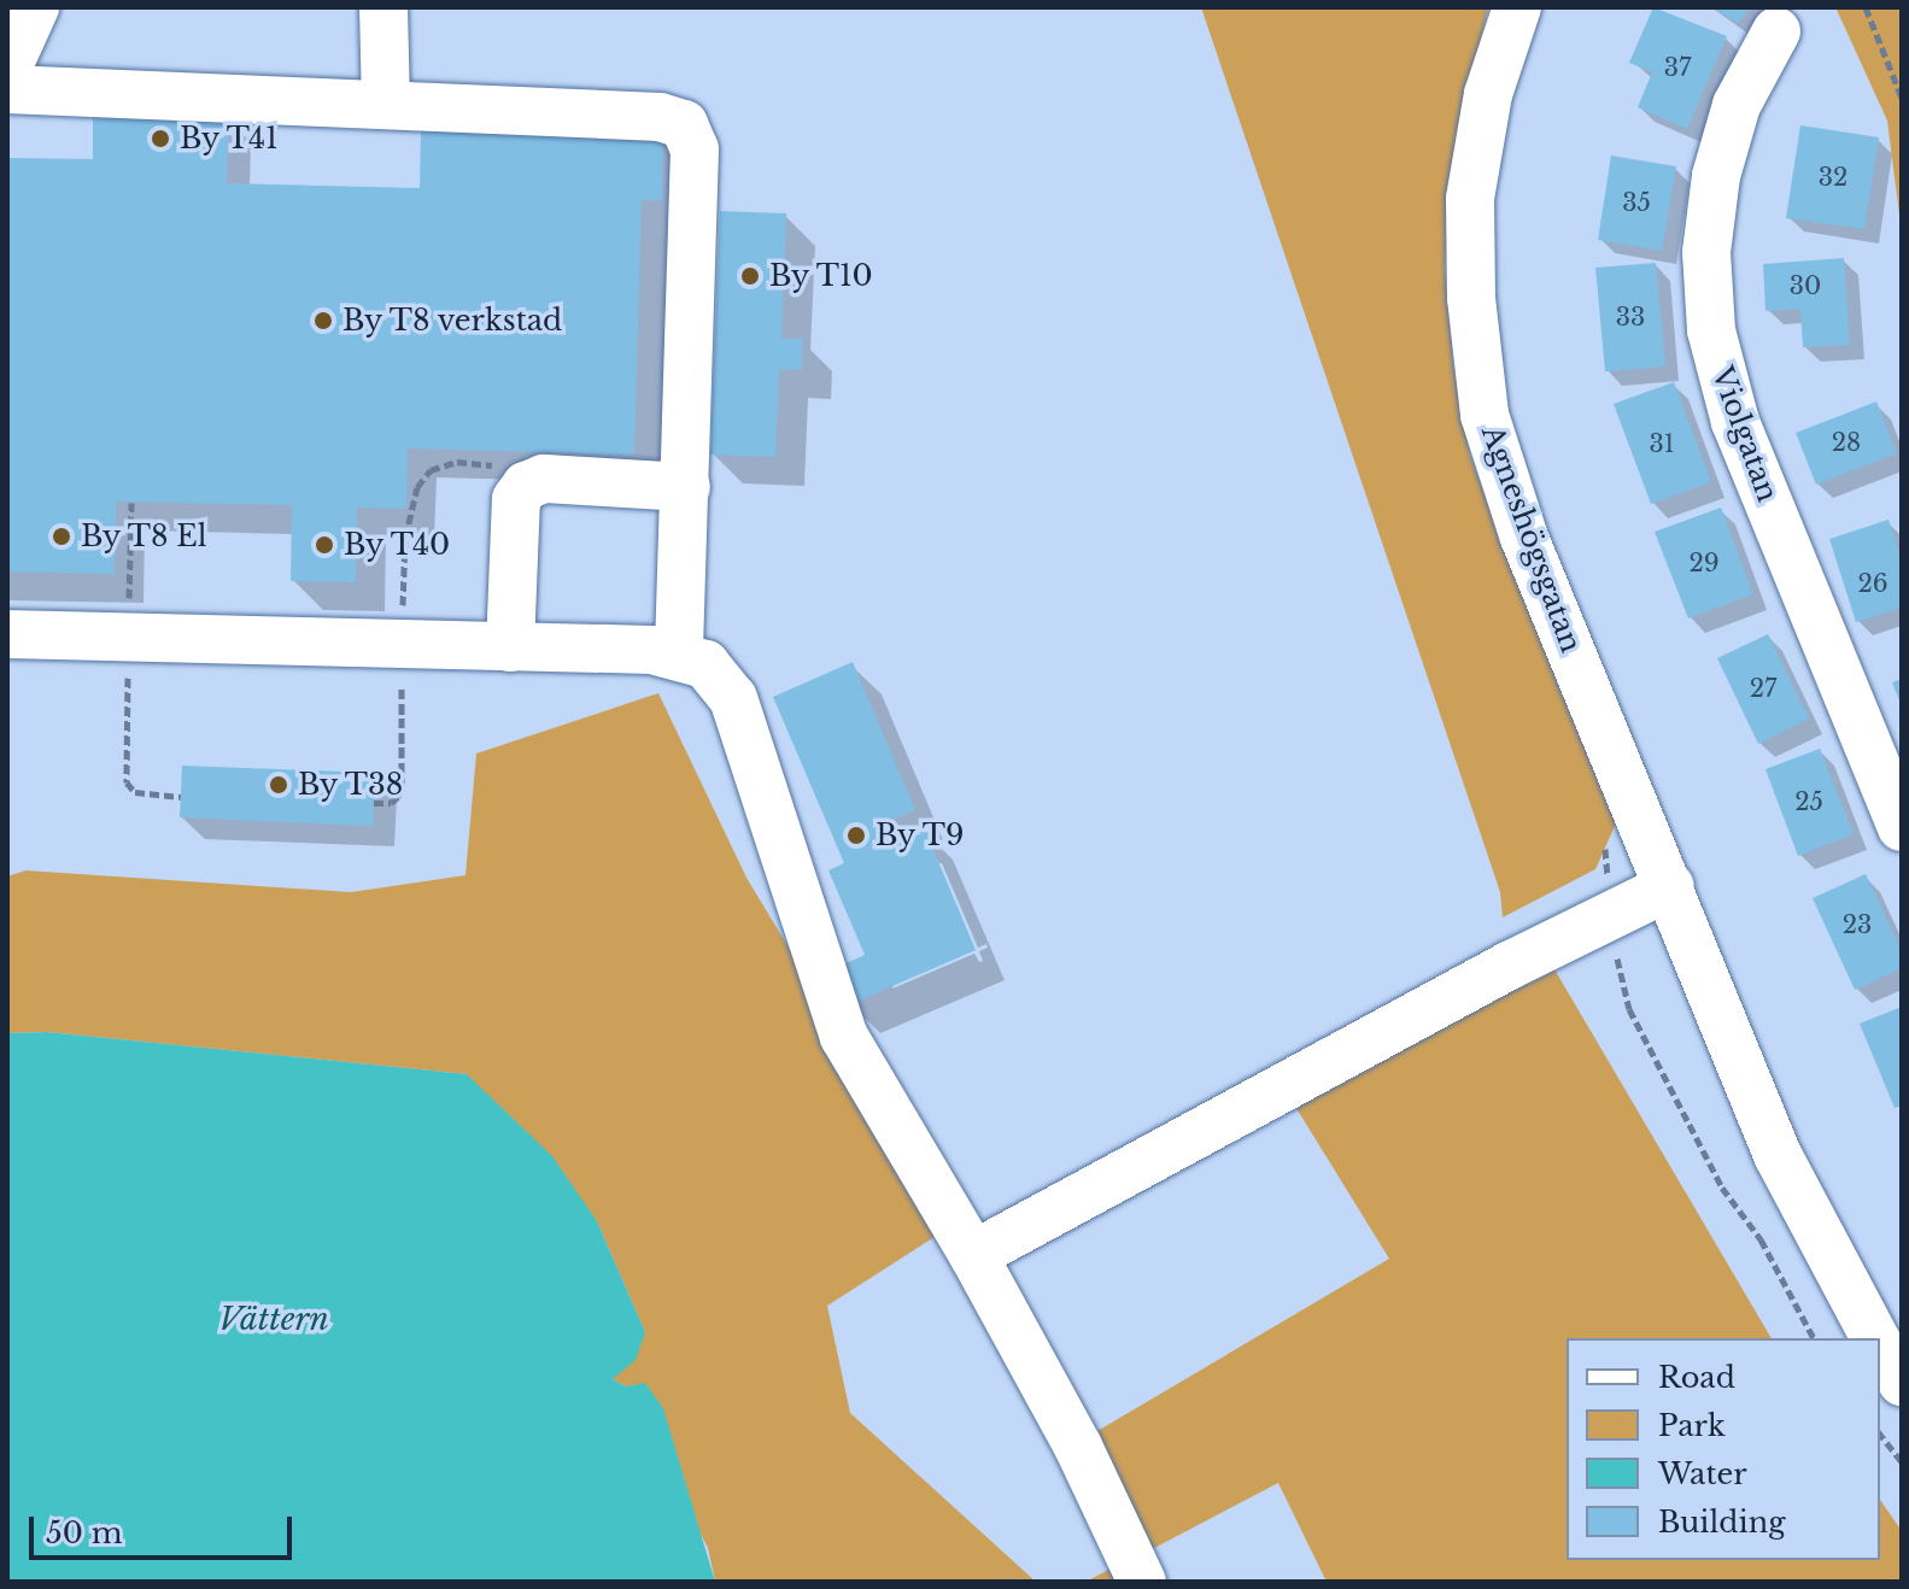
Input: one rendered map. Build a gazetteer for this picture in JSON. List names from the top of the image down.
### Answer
{
  "streets": {
    "street": ["Violgatan", "Agneshögsgatan"]
  },
  "water": ["Vättern"],
  "places": [
    "By T41",
    "By T10",
    "By T8 verkstad",
    "By T8 El",
    "By T40",
    "By T38",
    "By T9"
  ],
  "house_numbers": [
    "37",
    "32",
    "35",
    "30",
    "33",
    "28",
    "31",
    "29",
    "26",
    "27",
    "25",
    "23"
  ],
  "legend": [
    "Road",
    "Park",
    "Water",
    "Building"
  ],
  "scale_bar": "50 m"
}
